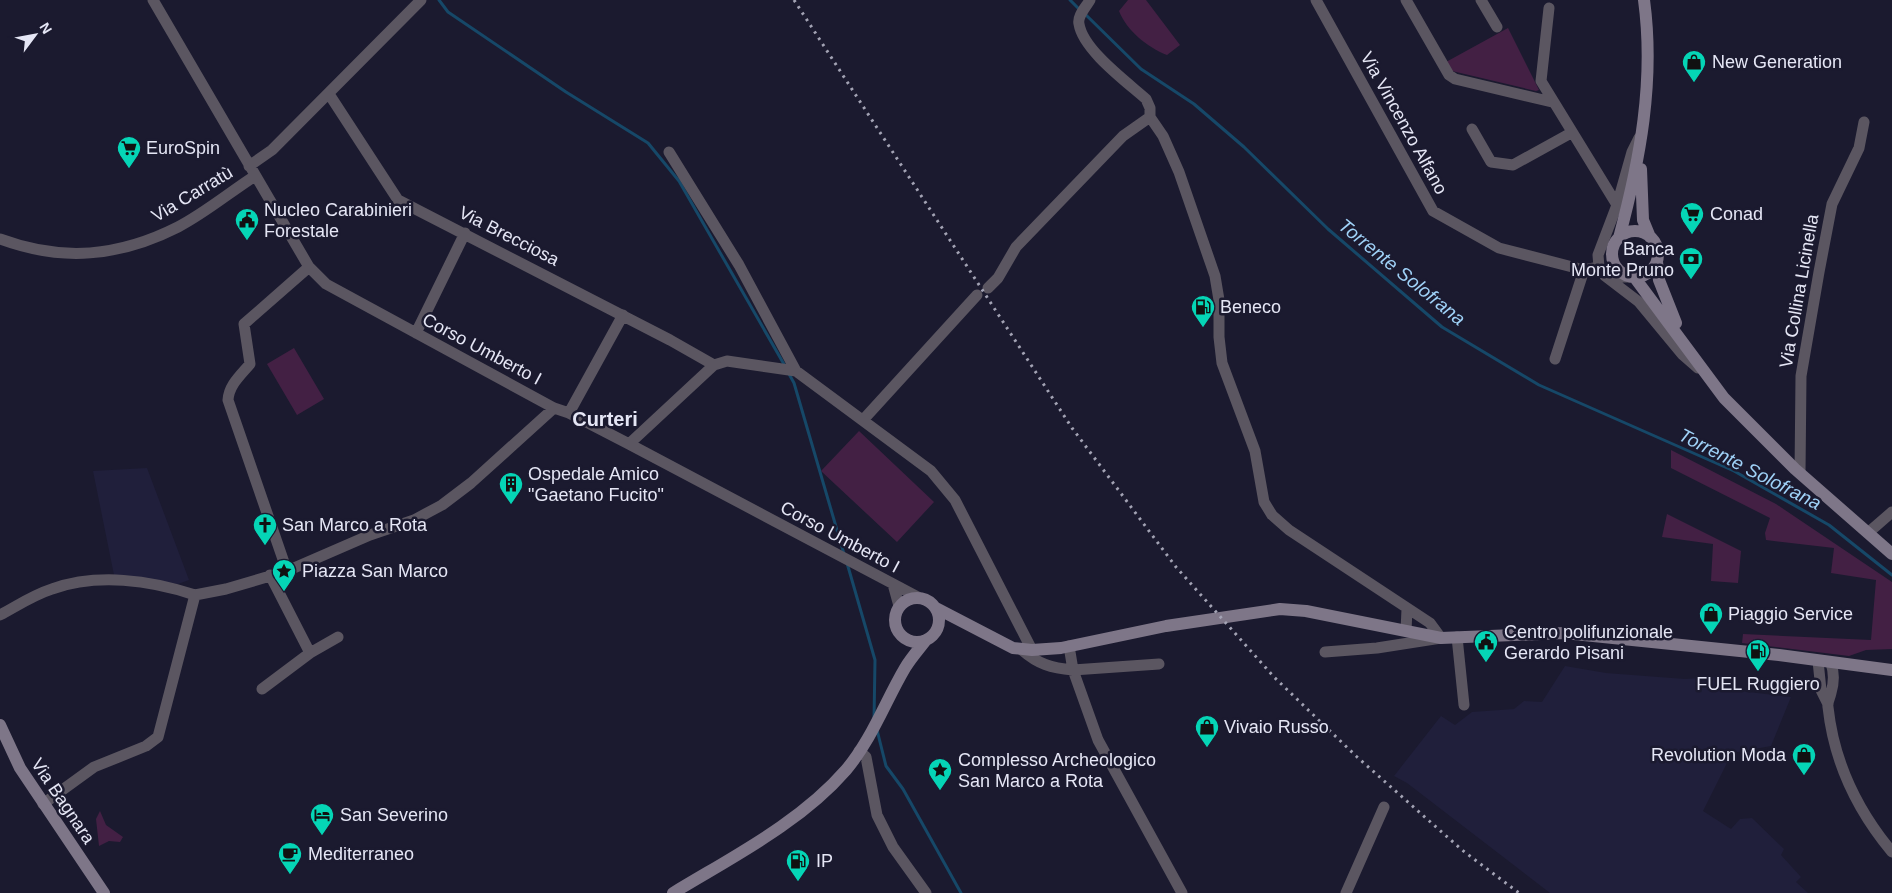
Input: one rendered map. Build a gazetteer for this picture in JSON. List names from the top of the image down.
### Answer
{
  "streets": {
    "main road": ["Via Bagnara"],
    "street": [
      "Via Vincenzo Alfano",
      "Via Carratù",
      "Via Brecciosa",
      "Via Collina Licinella",
      "Corso Umberto I"
    ]
  },
  "crossings": [
    ["Via Carratù", "Via Brecciosa"],
    ["Via Carratù", "Corso Umberto I"]
  ],
  "districts": ["Curteri"],
  "water": ["Torrente Solofrana"],
  "places": {
    "shop": [
      "New Generation",
      "Piaggio Service",
      "Vivaio Russo",
      "Revolution Moda"
    ],
    "supermarket": ["EuroSpin", "Conad"],
    "public building": ["Nucleo Carabinieri Forestale", "Centro polifunzionale Gerardo Pisani"],
    "bank": ["Banca Monte Pruno"],
    "fuel station": ["Beneco", "FUEL Ruggiero", "IP"],
    "building": ["Ospedale Amico \"Gaetano Fucito\""],
    "church": ["San Marco a Rota"],
    "place": ["Piazza San Marco", "Complesso Archeologico San Marco a Rota"],
    "hotel": ["San Severino"],
    "cafe": ["Mediterraneo"]
  },
  "north": "top right"
}
